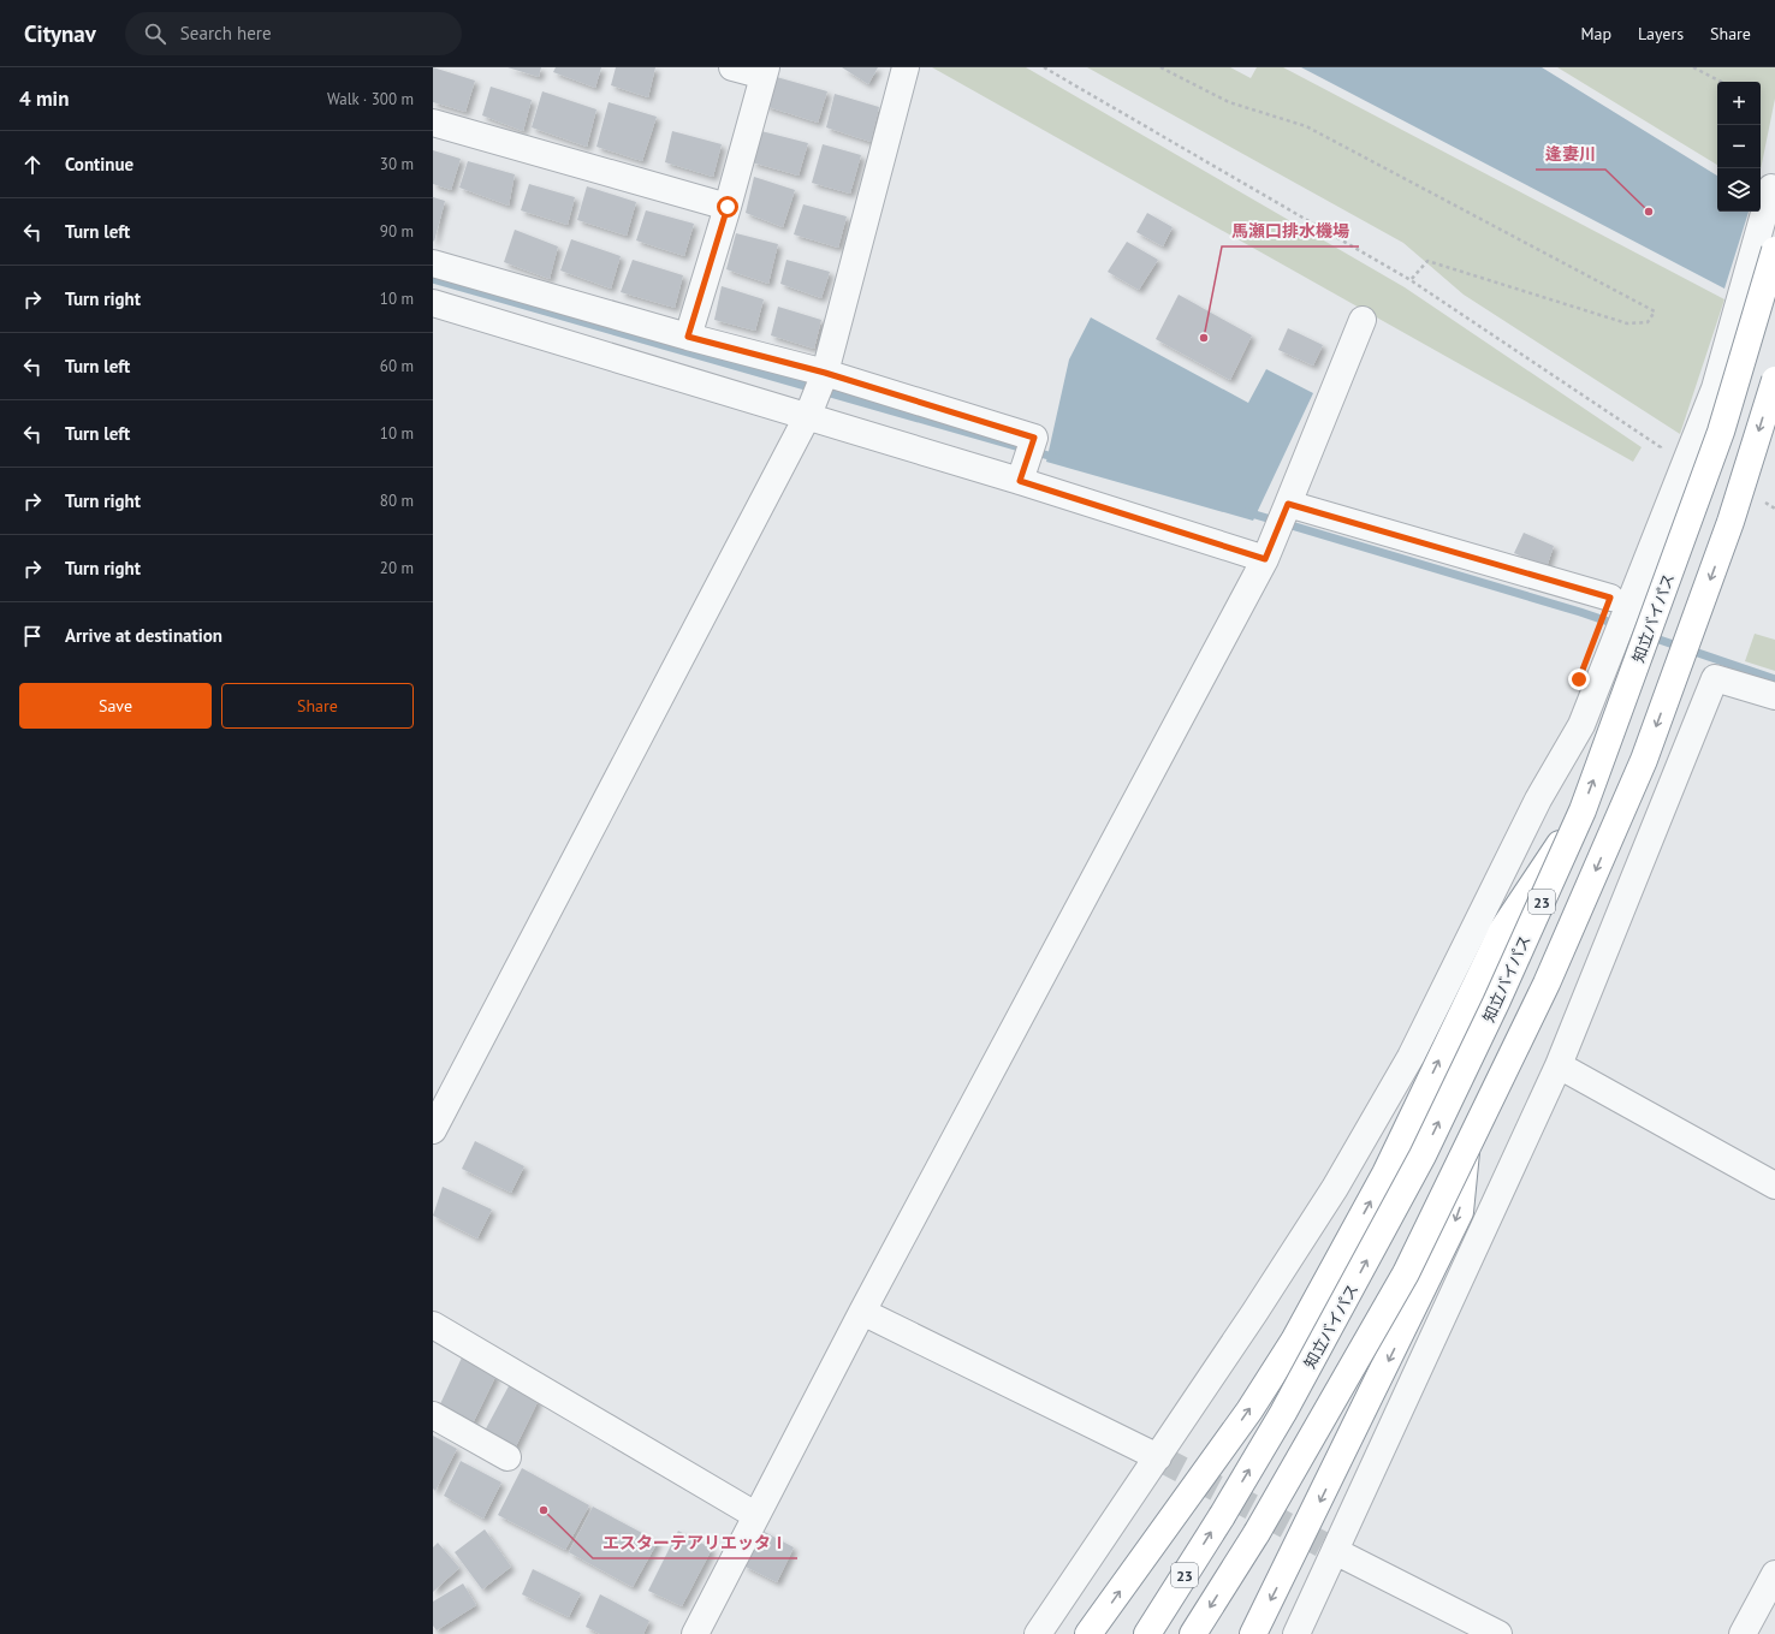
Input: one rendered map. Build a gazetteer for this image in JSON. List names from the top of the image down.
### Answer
{
  "streets": {
    "highway": ["知立バイパス", "23"]
  },
  "places": ["逢妻川", "馬瀬口排水機場", "エスターテアリエッタⅠ"],
  "page": {
    "header": "Citynav",
    "search": "Search here",
    "nav": ["Map", "Layers", "Share"],
    "heading": ["4 min", "Walk · 300 m"],
    "map_buttons": ["+", "−"],
    "list": [
      ["Continue", "30 m"],
      ["Turn left", "90 m"],
      ["Turn right", "10 m"],
      ["Turn left", "60 m"],
      ["Turn left", "10 m"],
      ["Turn right", "80 m"],
      ["Turn right", "20 m"],
      "Arrive at destination"
    ],
    "buttons": ["Save", "Share"]
  }
}
